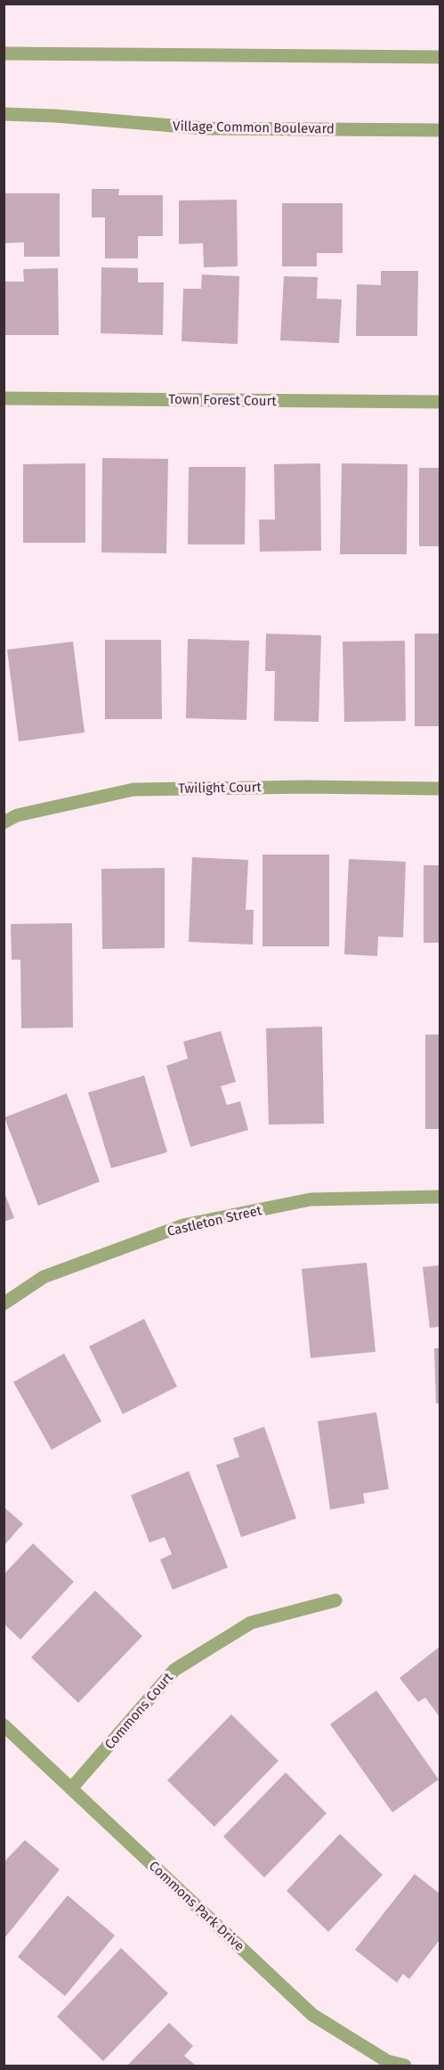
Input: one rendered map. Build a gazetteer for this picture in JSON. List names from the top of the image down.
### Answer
{
  "streets": {
    "street": [
      "Village Common Boulevard",
      "Town Forest Court",
      "Twilight Court",
      "Castleton Street",
      "Commons Court",
      "Commons Park Drive"
    ]
  },
  "crossings": [
    ["Commons Court", "Commons Park Drive"]
  ]
}
